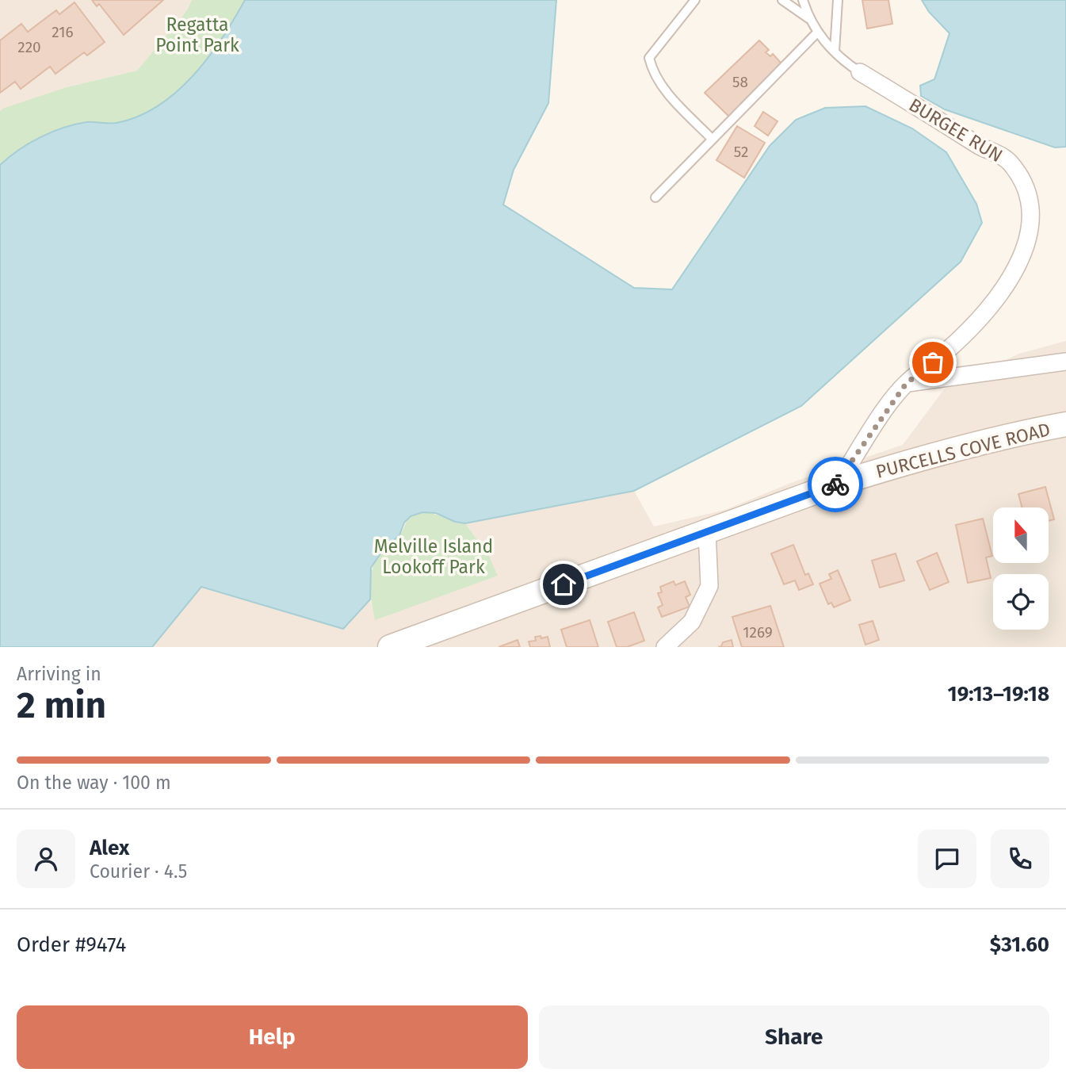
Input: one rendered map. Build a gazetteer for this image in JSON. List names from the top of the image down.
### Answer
{
  "streets": {
    "main road": ["PURCELLS COVE ROAD"],
    "street": ["BURGEE RUN"]
  },
  "crossings": [
    ["BURGEE RUN", "PURCELLS COVE ROAD"]
  ],
  "parks": ["Regatta Point Park", "Melville Island Lookoff Park"],
  "house_numbers": [
    "216",
    "220",
    "58",
    "52",
    "1269"
  ],
  "north": "top",
  "page": {
    "heading": ["2 min", "Arriving in", "19:13–19:18"],
    "panel": [
      "Alex",
      "Courier · 4.5",
      "Order #9474",
      "$31.60"
    ],
    "bar": "On the way · 100 m",
    "buttons": ["Help", "Share"]
  }
}
